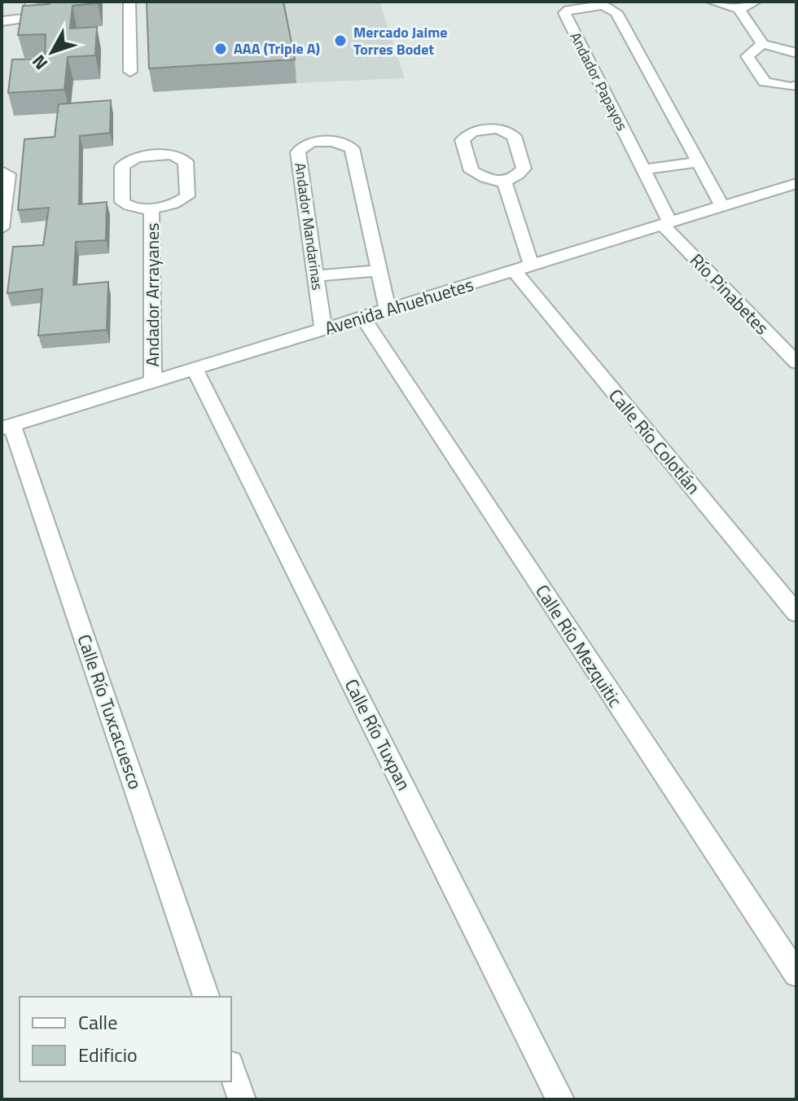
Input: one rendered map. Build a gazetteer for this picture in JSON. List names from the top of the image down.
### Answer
{
  "streets": {
    "street": [
      "Andador Papayos",
      "Andador Mandarinas",
      "Río Pinabetes",
      "Andador Arrayanes",
      "Avenida Ahuehuetes",
      "Calle Río Colotlán",
      "Calle Río Mezquitic",
      "Calle Río Tuxcacuesco",
      "Calle Río Tuxpan"
    ]
  },
  "crossings": [
    ["Andador Papayos", "Río Pinabetes"],
    ["Andador Papayos", "Avenida Ahuehuetes"],
    ["Andador Mandarinas", "Avenida Ahuehuetes"],
    ["Río Pinabetes", "Avenida Ahuehuetes"],
    ["Andador Arrayanes", "Avenida Ahuehuetes"],
    ["Avenida Ahuehuetes", "Calle Río Colotlán"],
    ["Avenida Ahuehuetes", "Calle Río Mezquitic"],
    ["Avenida Ahuehuetes", "Calle Río Tuxcacuesco"],
    ["Avenida Ahuehuetes", "Calle Río Tuxpan"]
  ],
  "places": ["Mercado Jaime Torres Bodet", "AAA (Triple A)"],
  "legend": ["Calle", "Edificio"],
  "north": "bottom left"
}
